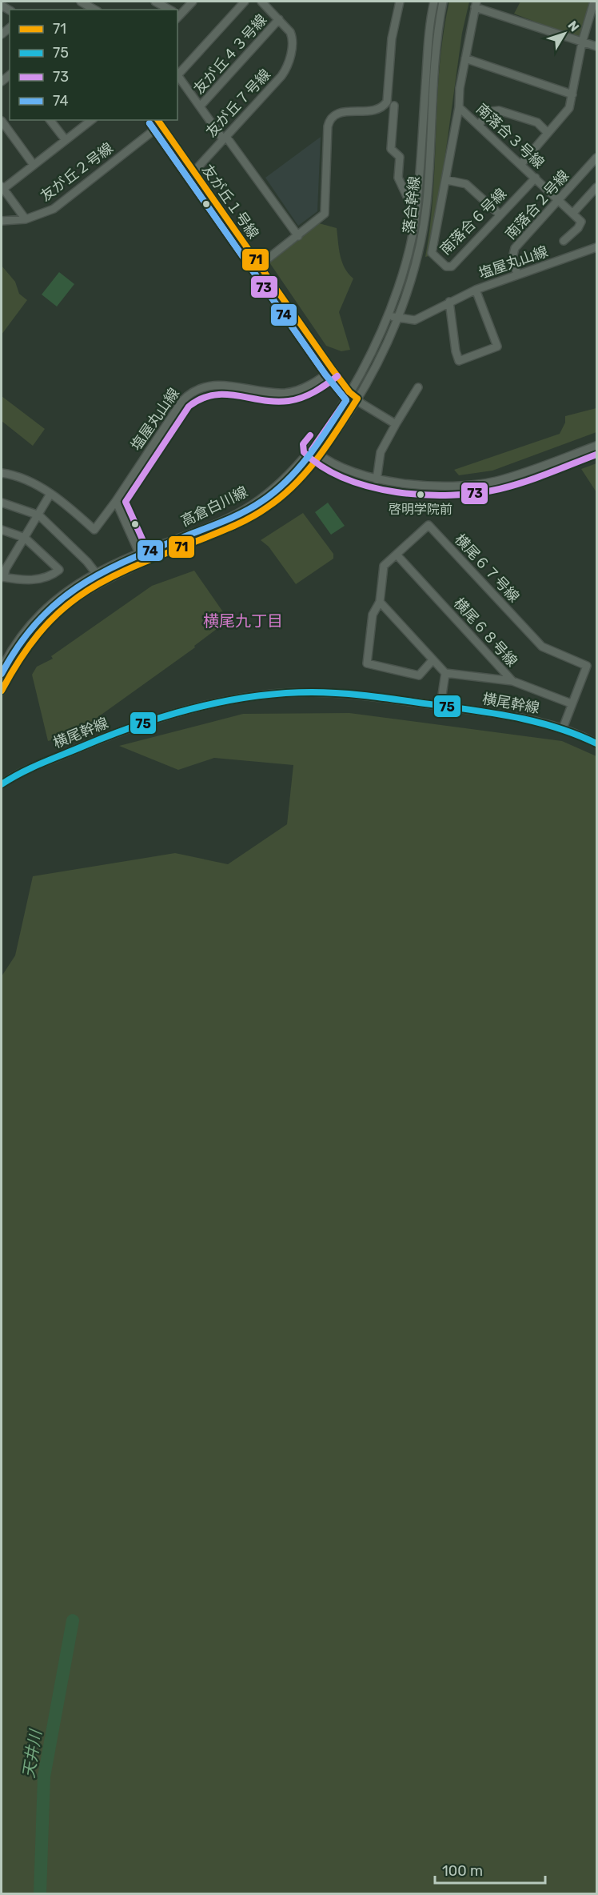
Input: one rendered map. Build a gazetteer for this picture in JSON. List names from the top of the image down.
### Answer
{
  "streets": {
    "street": [
      "友が丘４３号線",
      "友が丘７号線",
      "南落合３号線",
      "友が丘２号線",
      "友が丘１号線",
      "落合幹線",
      "南落合２号線",
      "南落合６号線",
      "塩屋丸山線",
      "高倉白川線",
      "横尾６７号線",
      "横尾６８号線",
      "横尾幹線"
    ]
  },
  "crossings": [
    ["友が丘４３号線", "友が丘７号線"],
    ["友が丘７号線", "友が丘１号線"],
    ["南落合３号線", "南落合２号線"],
    ["南落合３号線", "南落合６号線"],
    ["友が丘２号線", "友が丘１号線"],
    ["友が丘１号線", "塩屋丸山線"],
    ["落合幹線", "塩屋丸山線"],
    ["南落合２号線", "塩屋丸山線"],
    ["横尾６７号線", "横尾６８号線"],
    ["横尾６７号線", "横尾幹線"]
  ],
  "districts": ["横尾九丁目"],
  "water": ["天井川"],
  "places": ["啓明学院前"],
  "lines": [
    "transit line 71",
    "transit line 73",
    "transit line 74",
    "transit line 75"
  ],
  "legend": [
    "71",
    "75",
    "73",
    "74"
  ],
  "scale_bar": "100 m",
  "north": "top right"
}
